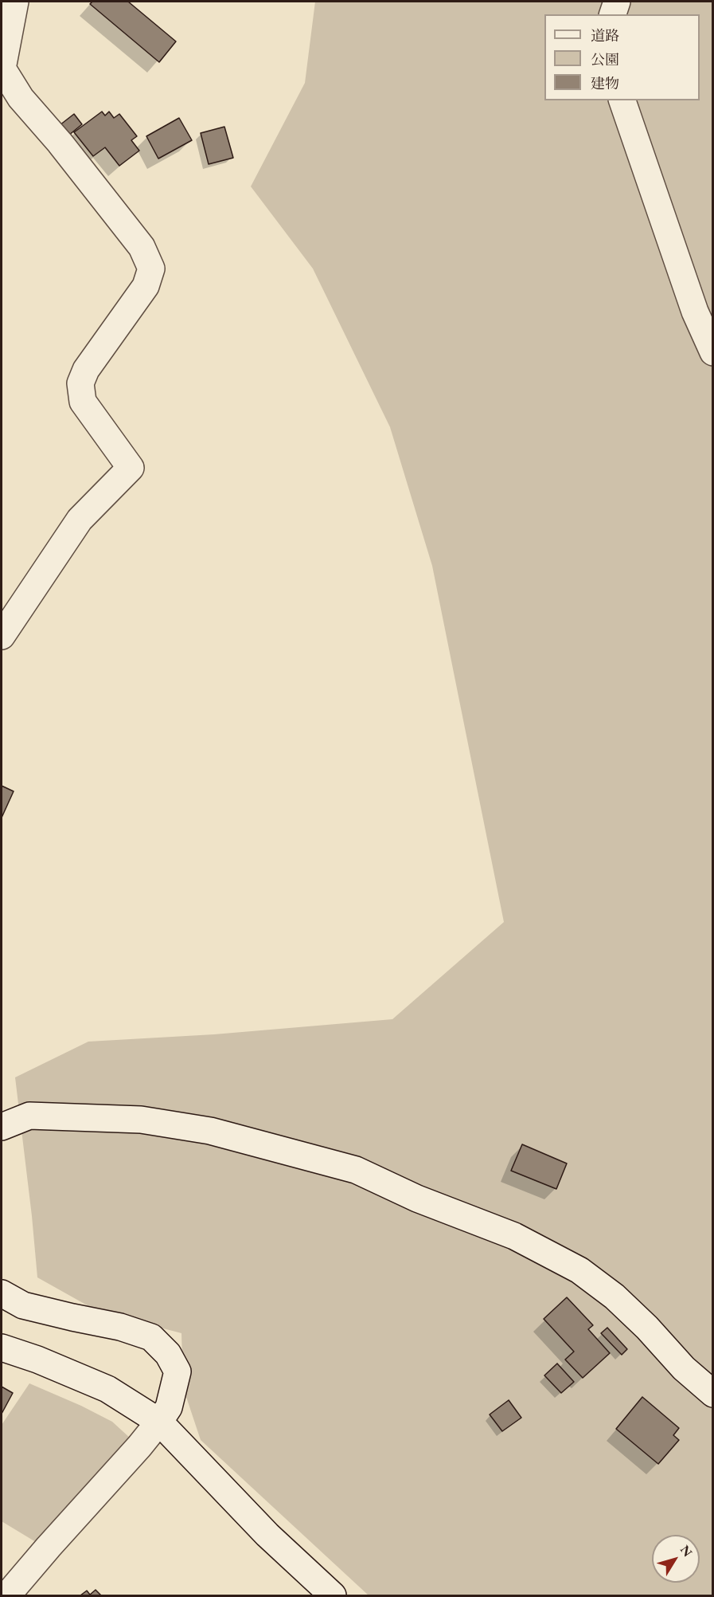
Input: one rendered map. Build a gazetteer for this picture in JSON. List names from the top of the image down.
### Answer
{
  "legend": ["道路", "公園", "建物"],
  "north": "top right"
}
